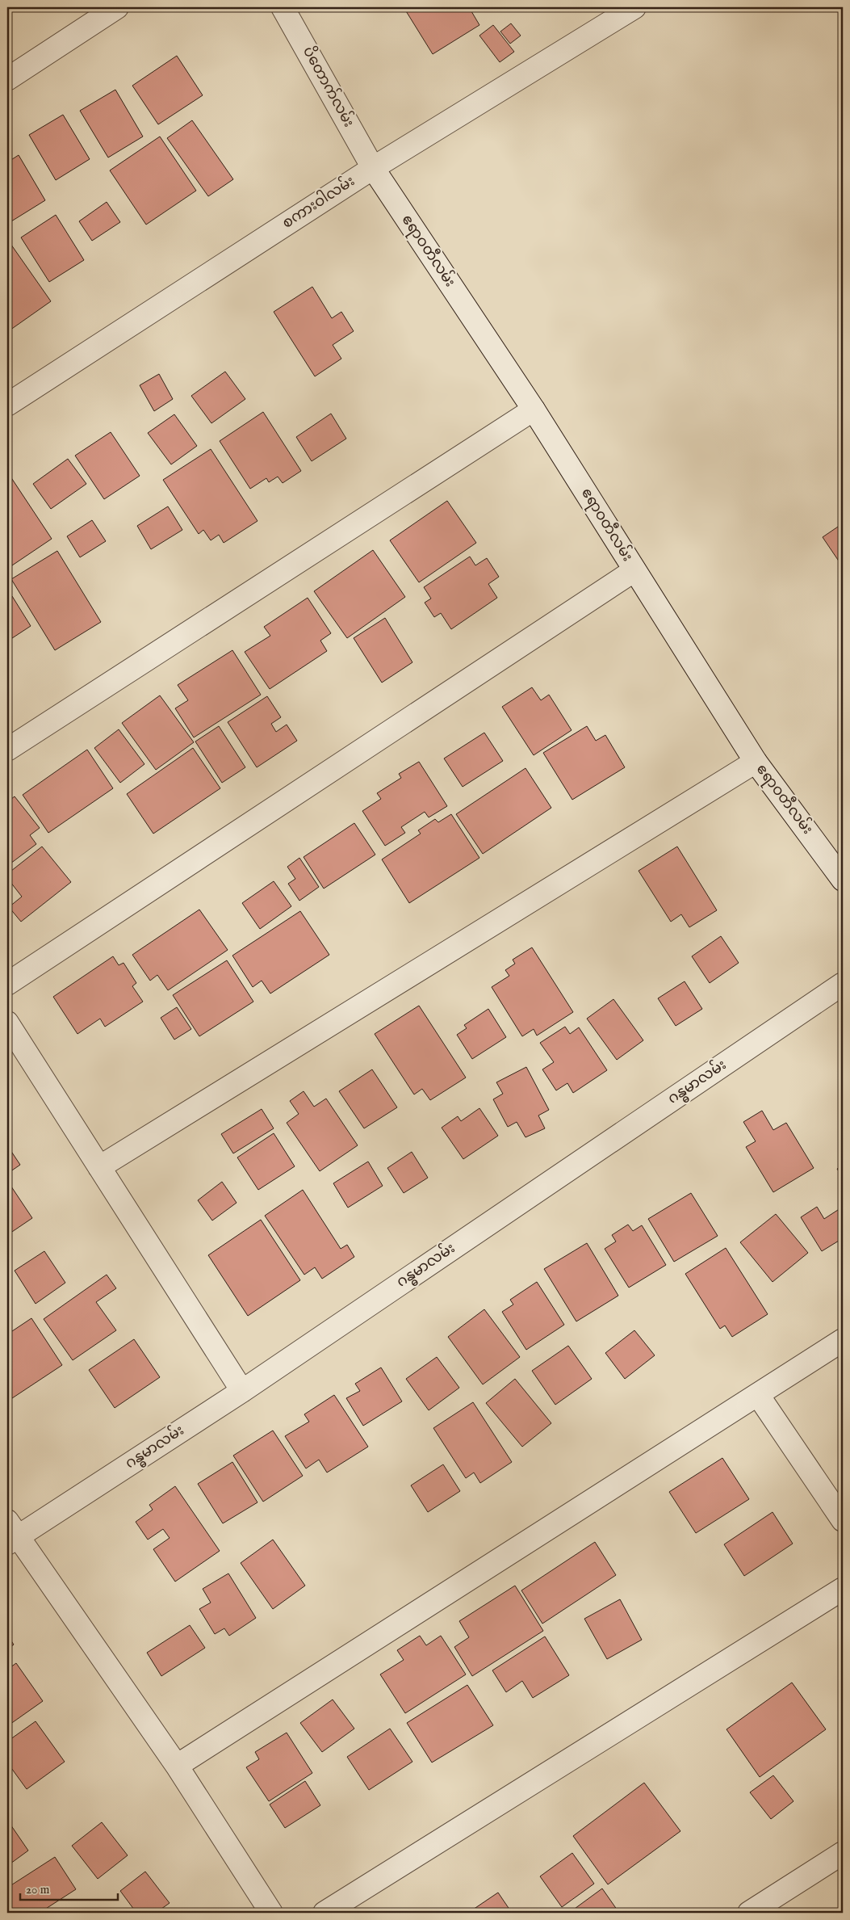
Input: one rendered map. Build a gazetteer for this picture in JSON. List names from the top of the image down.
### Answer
{
  "streets": {
    "street": [
      "ပိတောက်လမ်း",
      "စကားဝါလမ်း",
      "ဧရာဝတီလမ်း",
      "ဂန္ဓမာလမ်း"
    ]
  },
  "crossings": [
    ["ပိတောက်လမ်း", "စကားဝါလမ်း"],
    ["ပိတောက်လမ်း", "ဧရာဝတီလမ်း"],
    ["စကားဝါလမ်း", "ဧရာဝတီလမ်း"]
  ],
  "scale_bar": "20 m"
}
